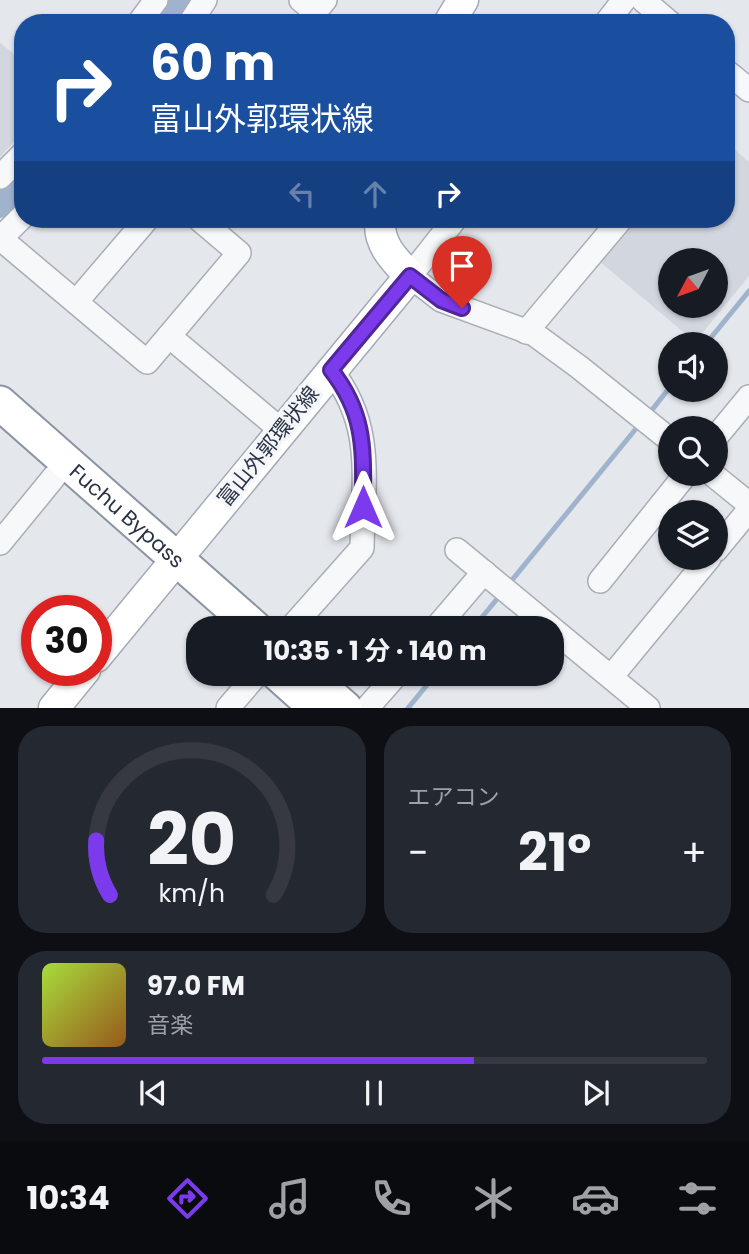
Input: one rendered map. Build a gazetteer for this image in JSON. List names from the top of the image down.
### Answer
{
  "streets": {
    "highway": ["Fuchu Bypass"],
    "main road": ["富山外郭環状線"]
  },
  "crossings": [
    ["富山外郭環状線", "Fuchu Bypass"]
  ],
  "north": "bottom left",
  "page": {
    "turn": ["60 m", "富山外郭環状線"],
    "limit": "30",
    "trip": "10:35 · 1 分 · 140 m",
    "tile": "エアコン",
    "heat": ["−", "21°", "+"],
    "song": ["97.0 FM", "音楽"],
    "tabs": "10:34",
    "gauge": ["20", "km/h"]
  }
}
